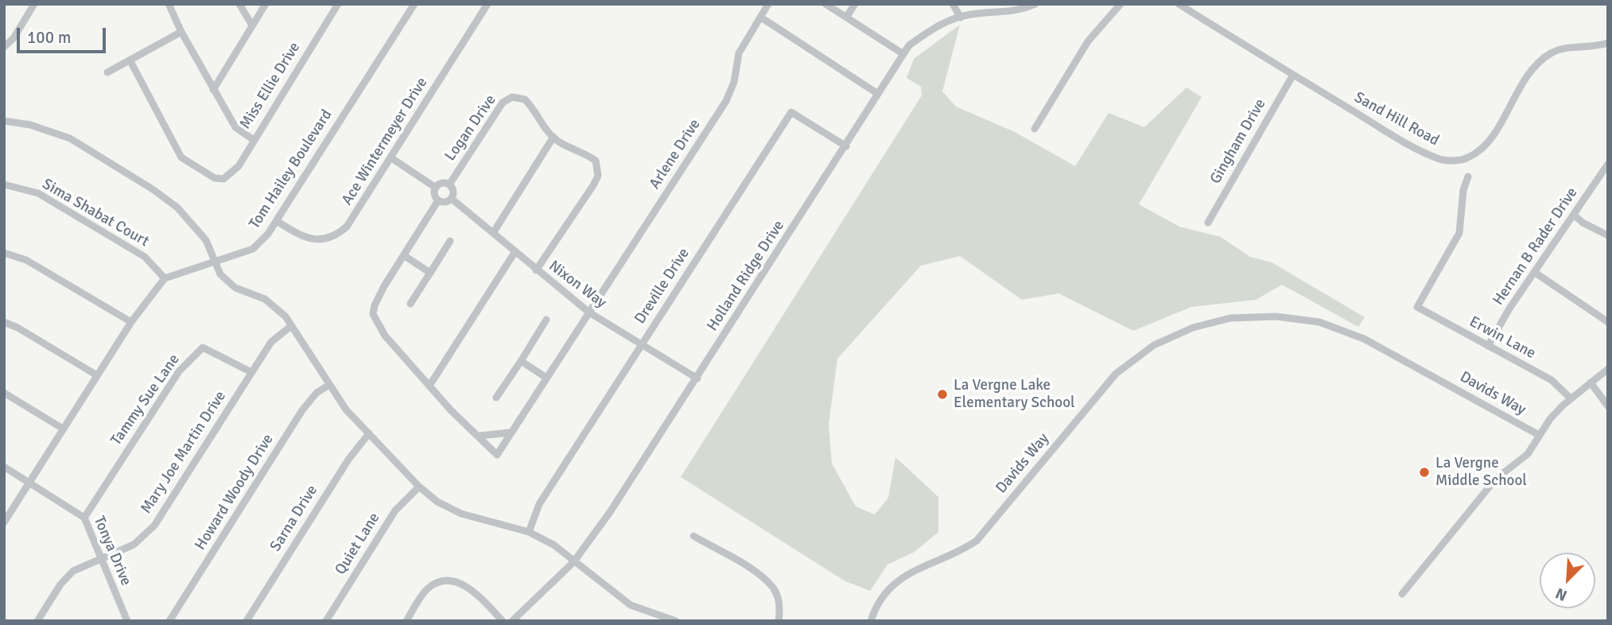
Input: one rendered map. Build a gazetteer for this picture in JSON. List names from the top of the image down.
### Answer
{
  "streets": {
    "street": [
      "Miss Ellie Drive",
      "Sand Hill Road",
      "Logan Drive",
      "Ace Wintermeyer Drive",
      "Gingham Drive",
      "Arlene Drive",
      "Tom Hailey Boulevard",
      "Sima Shabat Court",
      "Hernan B Rader Drive",
      "Holland Ridge Drive",
      "Nixon Way",
      "Dreville Drive",
      "Erwin Lane",
      "Davids Way",
      "Tammy Sue Lane",
      "Mary Joe Martin Drive",
      "Howard Woody Drive",
      "Sarna Drive",
      "Quiet Lane",
      "Tonya Drive"
    ]
  },
  "crossings": [
    ["Sand Hill Road", "Gingham Drive"],
    ["Logan Drive", "Nixon Way"],
    ["Ace Wintermeyer Drive", "Tom Hailey Boulevard"],
    ["Arlene Drive", "Nixon Way"],
    ["Tom Hailey Boulevard", "Sima Shabat Court"],
    ["Hernan B Rader Drive", "Erwin Lane"],
    ["Holland Ridge Drive", "Nixon Way"],
    ["Holland Ridge Drive", "Dreville Drive"],
    ["Nixon Way", "Dreville Drive"],
    ["Tammy Sue Lane", "Mary Joe Martin Drive"],
    ["Tammy Sue Lane", "Tonya Drive"],
    ["Mary Joe Martin Drive", "Tonya Drive"]
  ],
  "places": ["La Vergne Lake Elementary School", "La Vergne Middle School"],
  "scale_bar": "100 m",
  "north": "bottom left"
}
